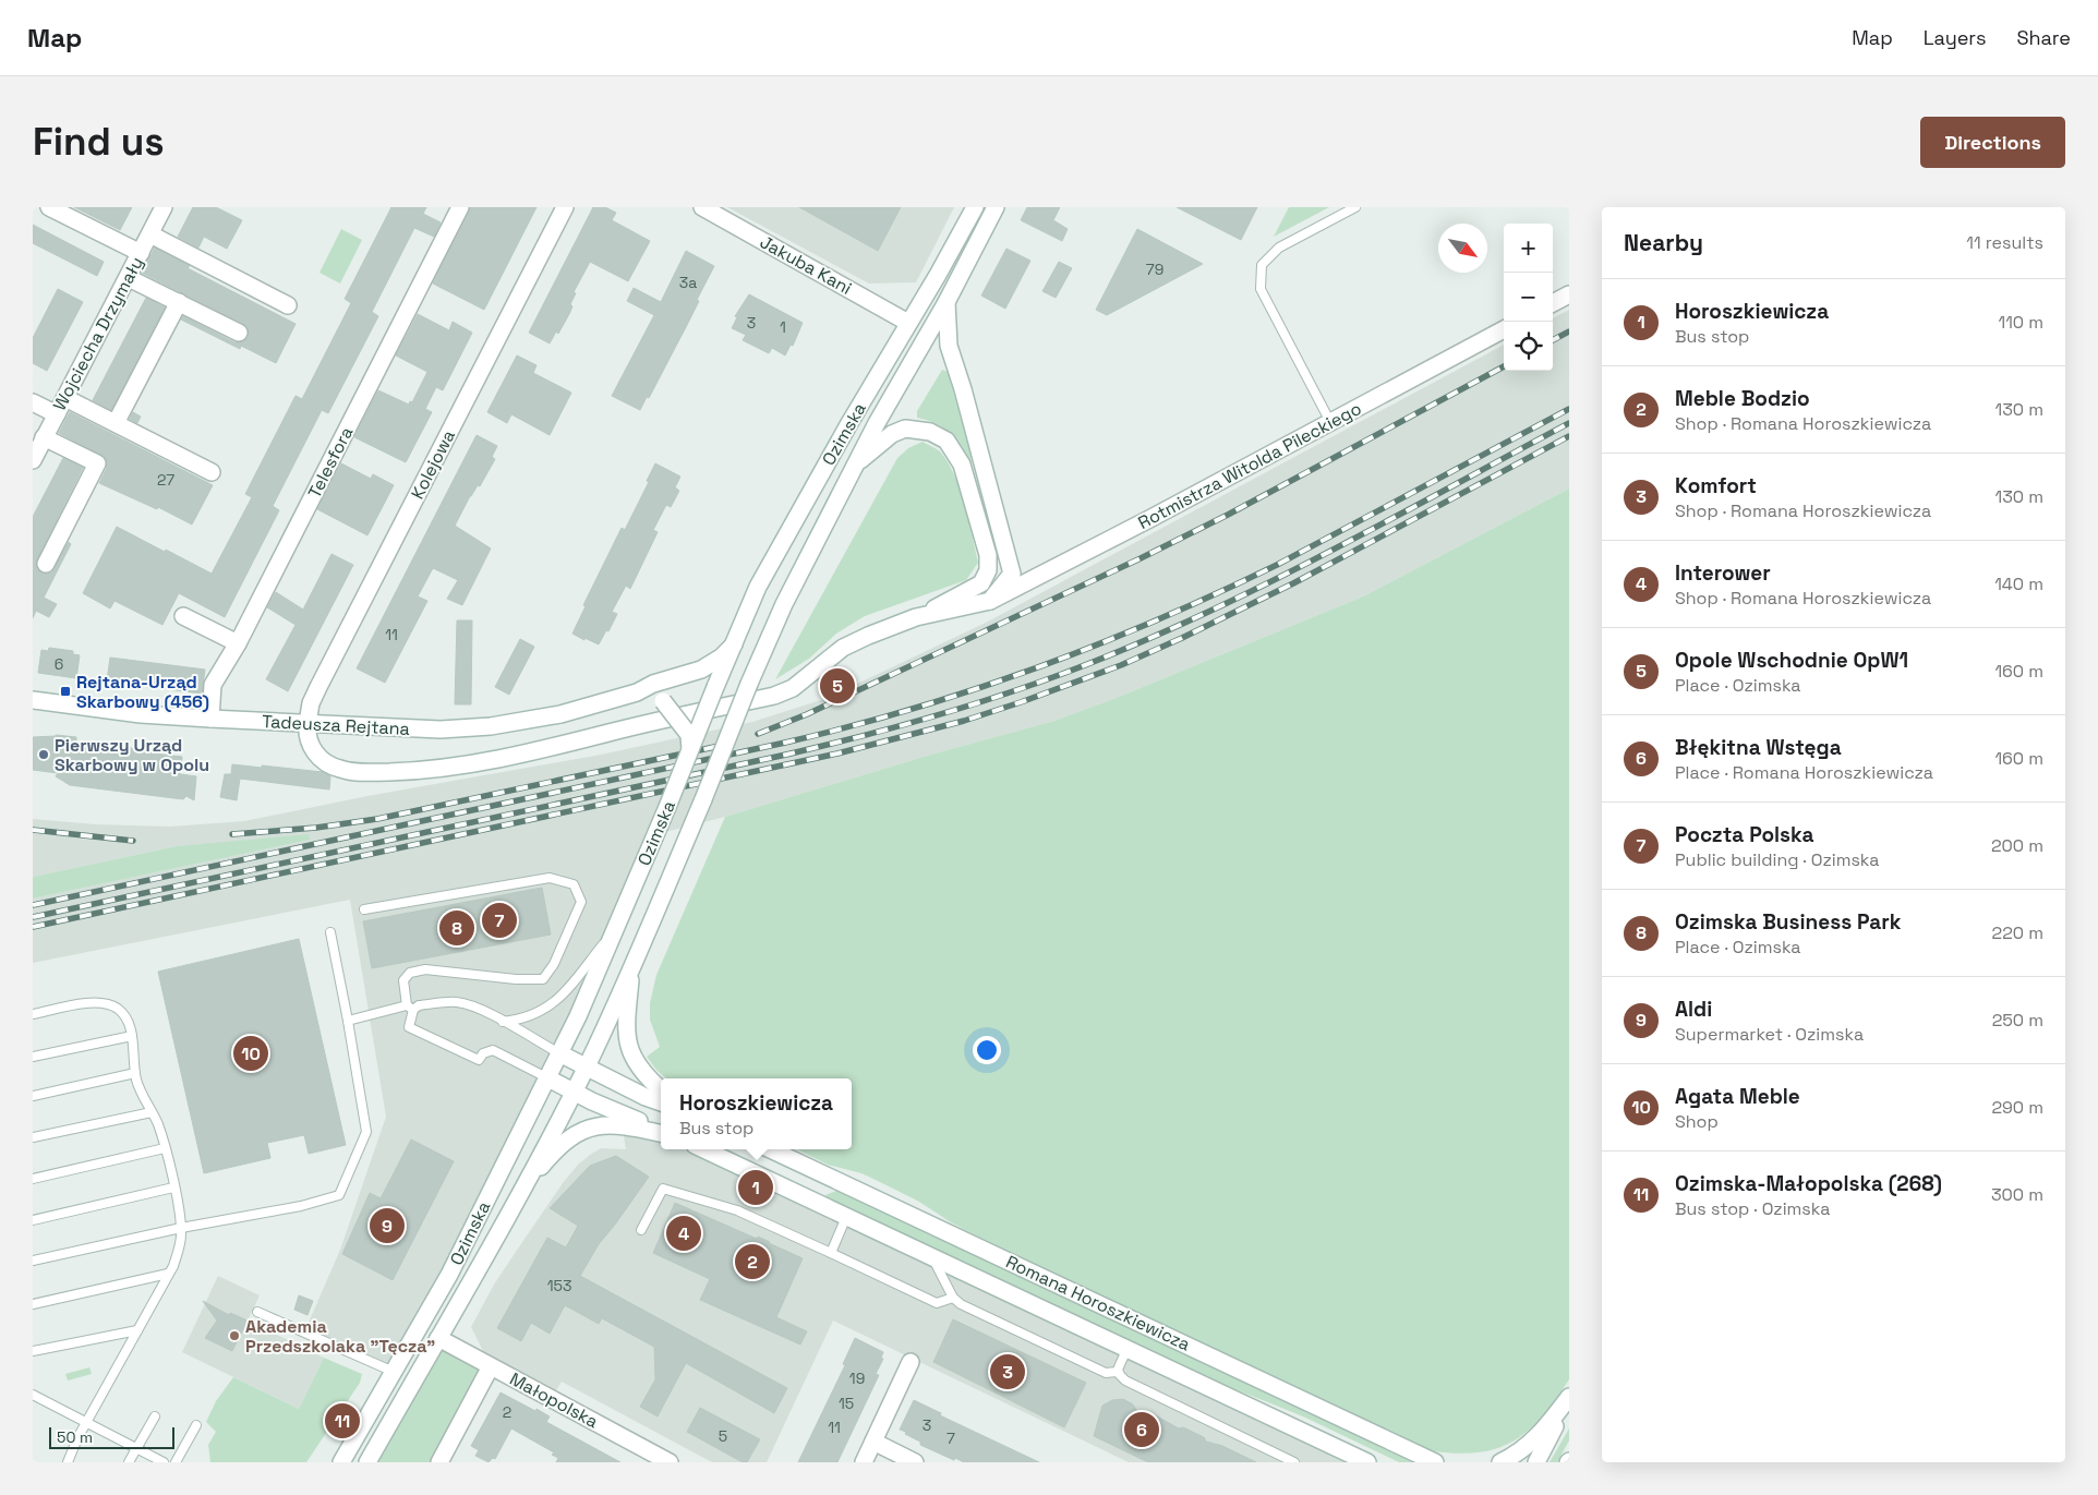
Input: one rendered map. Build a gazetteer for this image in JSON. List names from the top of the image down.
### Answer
{
  "streets": {
    "street": [
      "Jakuba Kani",
      "Wojciecha Drzymały",
      "Ozimska",
      "Telesfora",
      "Kolejowa",
      "Rotmistrza Witolda Pileckiego",
      "Tadeusza Rejtana",
      "Romana Horoszkiewicza",
      "Małopolska"
    ]
  },
  "crossings": [
    ["Jakuba Kani", "Ozimska"],
    ["Ozimska", "Tadeusza Rejtana"],
    ["Ozimska", "Małopolska"],
    ["Telesfora", "Tadeusza Rejtana"],
    ["Kolejowa", "Tadeusza Rejtana"]
  ],
  "places": {
    "transit": ["Rejtana-Urząd Skarbowy (456)"],
    "other": ["Pierwszy Urząd Skarbowy w Opolu", "Akademia Przedszkolaka \"Tęcza\""]
  },
  "house_numbers": [
    "79",
    "3a",
    "3",
    "1",
    "27",
    "11",
    "6",
    "153",
    "19",
    "15",
    "2",
    "3",
    "11",
    "5",
    "7"
  ],
  "scale_bar": "50 m",
  "north": "bottom right",
  "page": {
    "header": "Map",
    "nav": ["Map", "Layers", "Share"],
    "buttons": "Directions",
    "title": "Find us",
    "heading": ["Nearby", "11 results"],
    "map_buttons": ["+", "−"],
    "list": [
      {
        "mark": "1",
        "name": "Horoszkiewicza",
        "note": "Bus stop",
        "value": "110 m"
      },
      {
        "mark": "2",
        "name": "Meble Bodzio",
        "note": "Shop · Romana Horoszkiewicza",
        "value": "130 m"
      },
      {
        "mark": "3",
        "name": "Komfort",
        "note": "Shop · Romana Horoszkiewicza",
        "value": "130 m"
      },
      {
        "mark": "4",
        "name": "Interower",
        "note": "Shop · Romana Horoszkiewicza",
        "value": "140 m"
      },
      {
        "mark": "5",
        "name": "Opole Wschodnie OpW1",
        "note": "Place · Ozimska",
        "value": "160 m"
      },
      {
        "mark": "6",
        "name": "Błękitna Wstęga",
        "note": "Place · Romana Horoszkiewicza",
        "value": "160 m"
      },
      {
        "mark": "7",
        "name": "Poczta Polska",
        "note": "Public building · Ozimska",
        "value": "200 m"
      },
      {
        "mark": "8",
        "name": "Ozimska Business Park",
        "note": "Place · Ozimska",
        "value": "220 m"
      },
      {
        "mark": "9",
        "name": "Aldi",
        "note": "Supermarket · Ozimska",
        "value": "250 m"
      },
      {
        "mark": "10",
        "name": "Agata Meble",
        "note": "Shop",
        "value": "290 m"
      },
      {
        "mark": "11",
        "name": "Ozimska-Małopolska (268)",
        "note": "Bus stop · Ozimska",
        "value": "300 m"
      }
    ],
    "pins": [
      "5",
      "7",
      "8",
      "10",
      "1",
      "9",
      "4",
      "2",
      "3",
      "11",
      "6"
    ],
    "popup": ["Horoszkiewicza", "Bus stop"],
    "scale": "50 m"
  }
}
